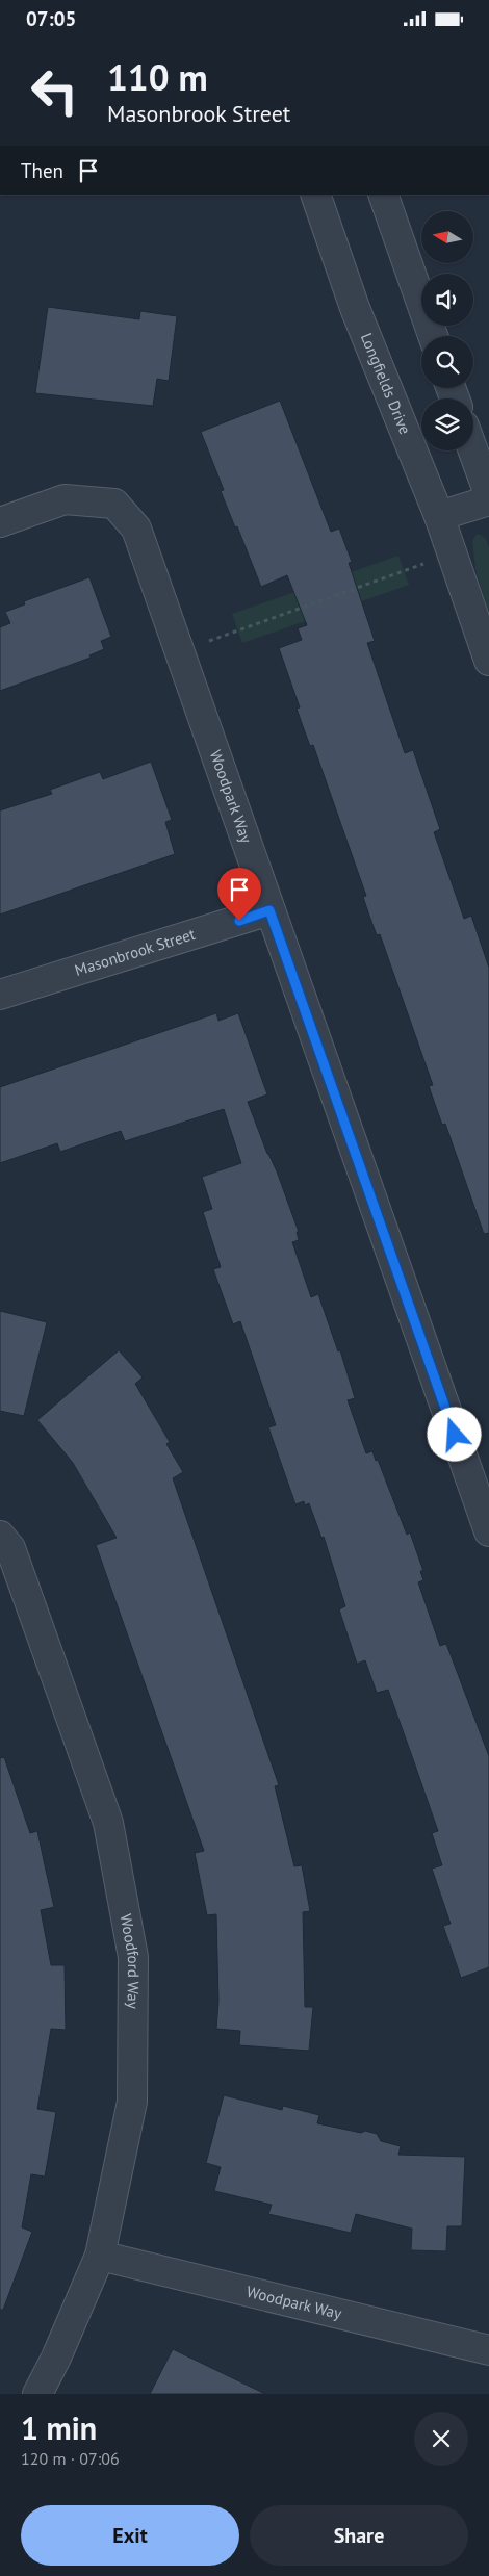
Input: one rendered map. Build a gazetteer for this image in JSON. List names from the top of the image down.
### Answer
{
  "streets": {
    "street": [
      "Longfields Drive",
      "Woodpark Way",
      "Masonbrook Street",
      "Woodford Way"
    ]
  },
  "crossings": [
    ["Woodpark Way", "Masonbrook Street"],
    ["Woodpark Way", "Woodford Way"]
  ],
  "north": "left",
  "page": {
    "status": "07:05",
    "turn": ["110 m", "Masonbrook Street"],
    "then": "Then",
    "heading": ["1 min", "120 m · 07:06"],
    "buttons": ["Exit", "Share"]
  }
}
